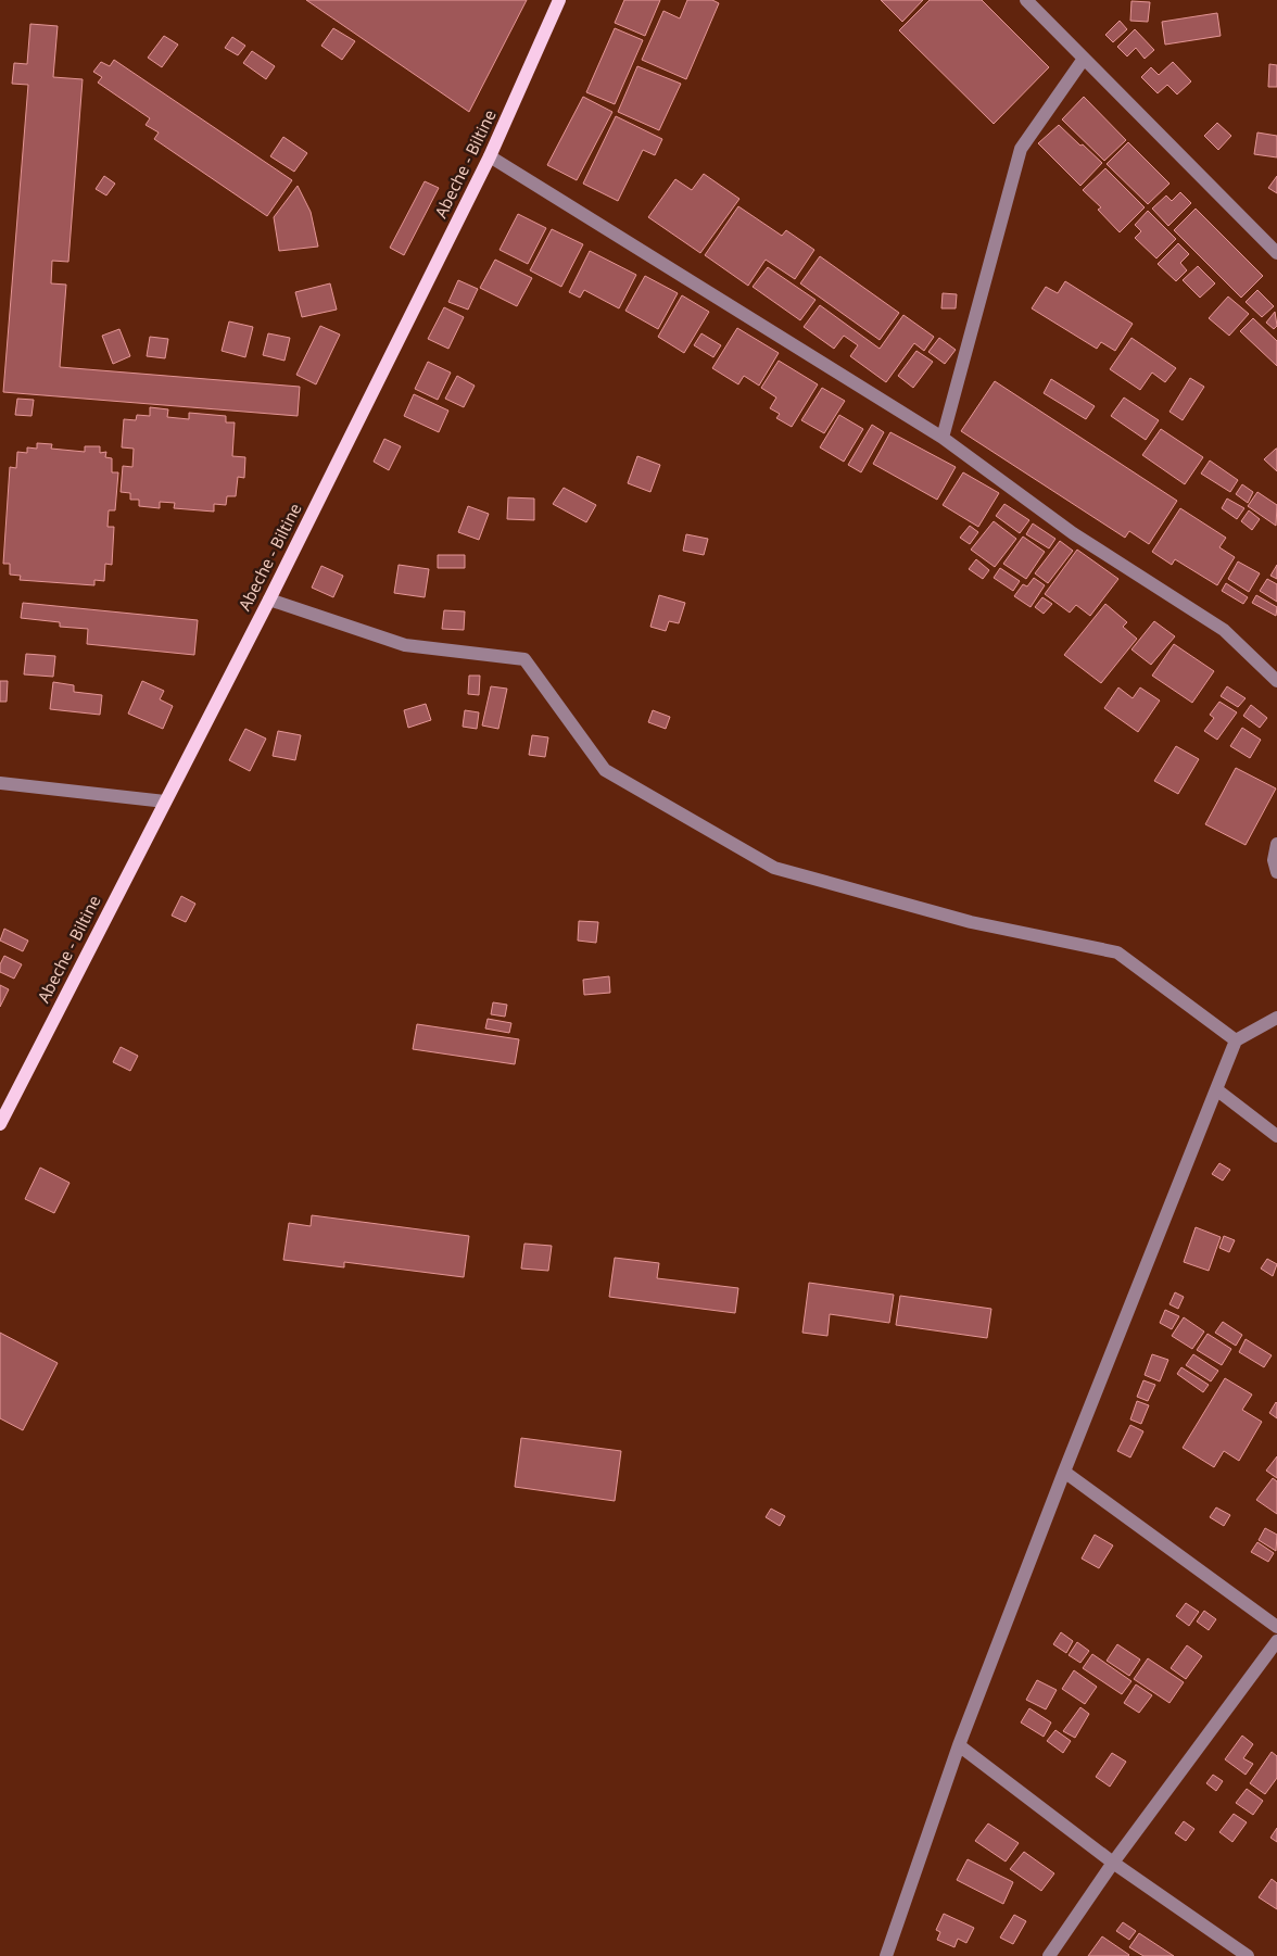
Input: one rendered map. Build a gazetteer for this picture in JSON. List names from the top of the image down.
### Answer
{
  "streets": {
    "main road": ["Abeche - Biltine"]
  }
}
